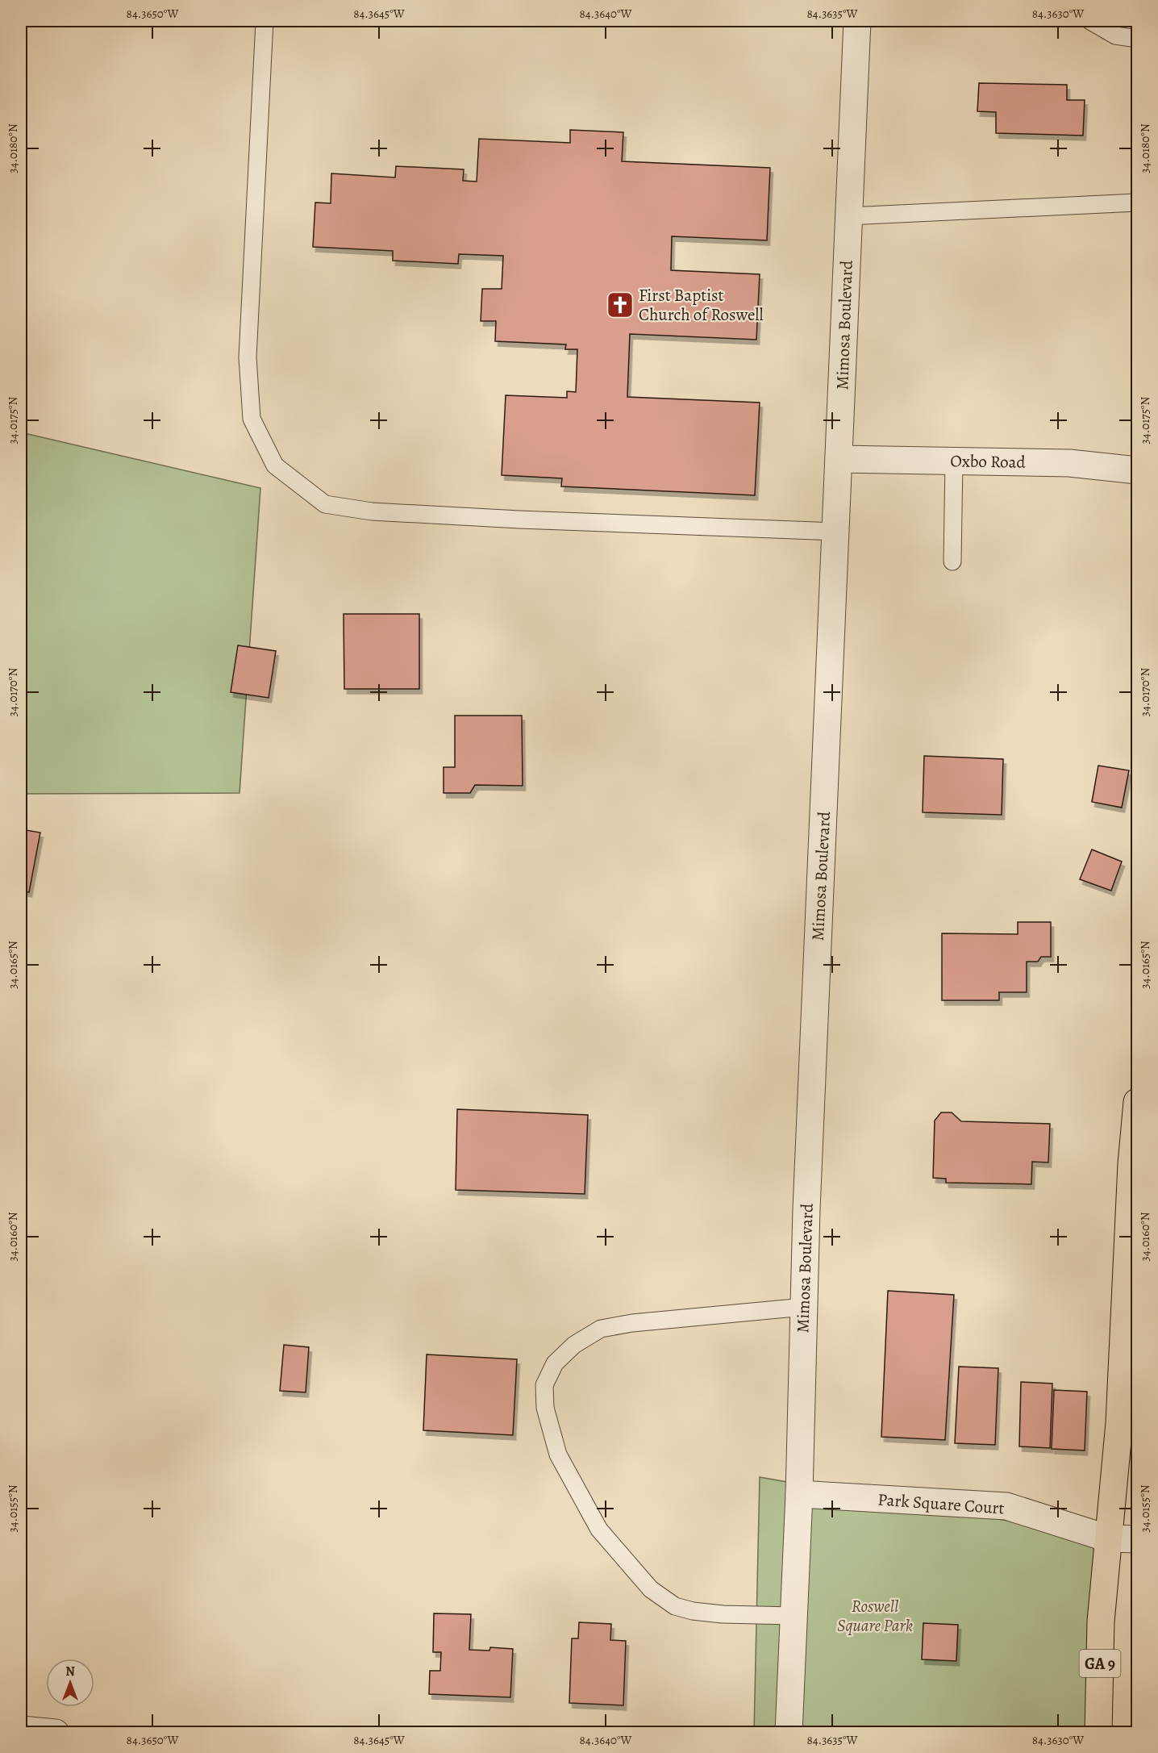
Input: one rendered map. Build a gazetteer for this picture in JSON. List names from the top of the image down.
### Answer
{
  "streets": {
    "highway": ["GA 9"],
    "street": ["Mimosa Boulevard", "Oxbo Road", "Park Square Court"]
  },
  "crossings": [
    ["Mimosa Boulevard", "Oxbo Road"],
    ["Mimosa Boulevard", "Park Square Court"],
    ["Park Square Court", "GA 9"]
  ],
  "parks": ["Roswell Square Park"],
  "places": {
    "church": ["First Baptist Church of Roswell"]
  },
  "north": "top",
  "coordinates": [
    "84.3650°W",
    "84.3645°W",
    "84.3640°W",
    "84.3635°W",
    "84.3630°W",
    "34.0180°N",
    "34.0175°N",
    "34.0170°N",
    "34.0165°N",
    "34.0160°N",
    "34.0155°N"
  ]
}
